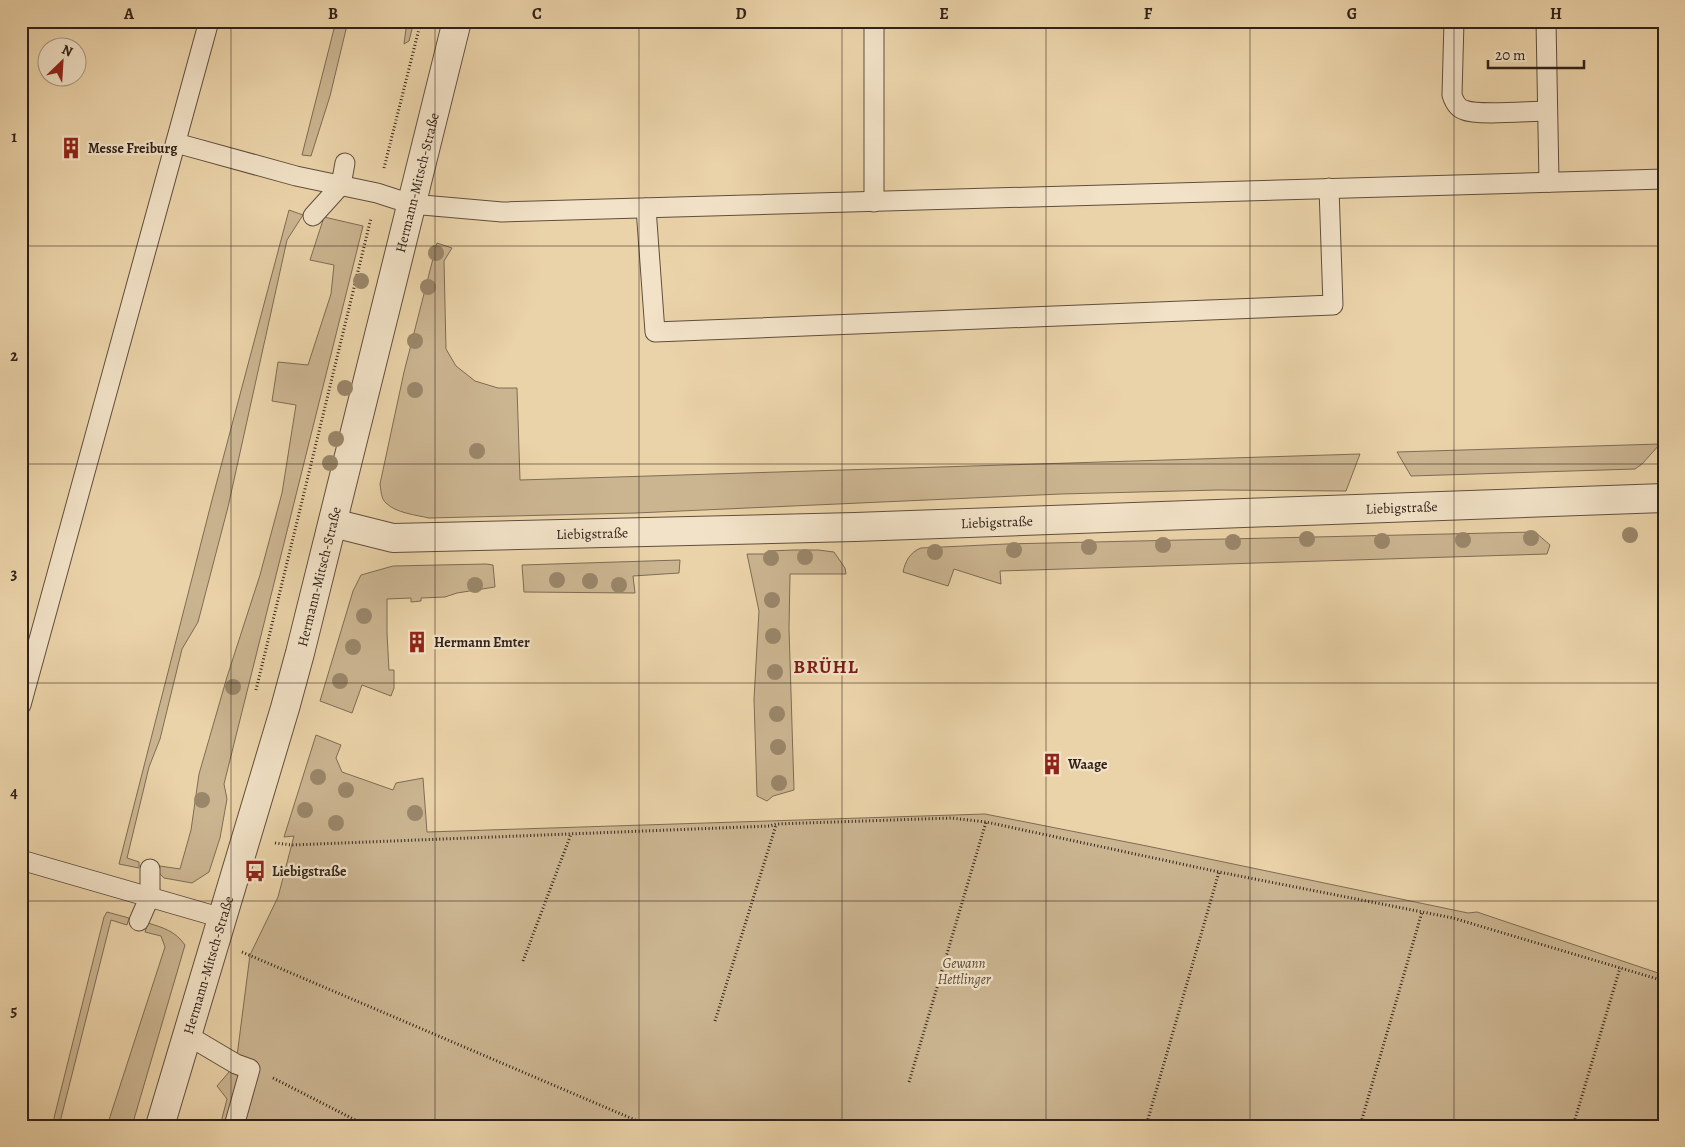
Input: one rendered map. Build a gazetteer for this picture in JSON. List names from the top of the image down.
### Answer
{
  "streets": {
    "street": ["Hermann-Mitsch-Straße", "Liebigstraße"]
  },
  "crossings": [
    ["Hermann-Mitsch-Straße", "Liebigstraße"]
  ],
  "districts": ["BRÜHL"],
  "parks": ["Gewann Hettlinger"],
  "places": {
    "building": ["Messe Freiburg", "Hermann Emter", "Waage"],
    "bus stop": ["Liebigstraße"]
  },
  "scale_bar": "20 m",
  "north": "top right",
  "grid": {
    "columns": [
      "A",
      "B",
      "C",
      "D",
      "E",
      "F",
      "G",
      "H"
    ],
    "rows": [
      "1",
      "2",
      "3",
      "4",
      "5"
    ]
  }
}
